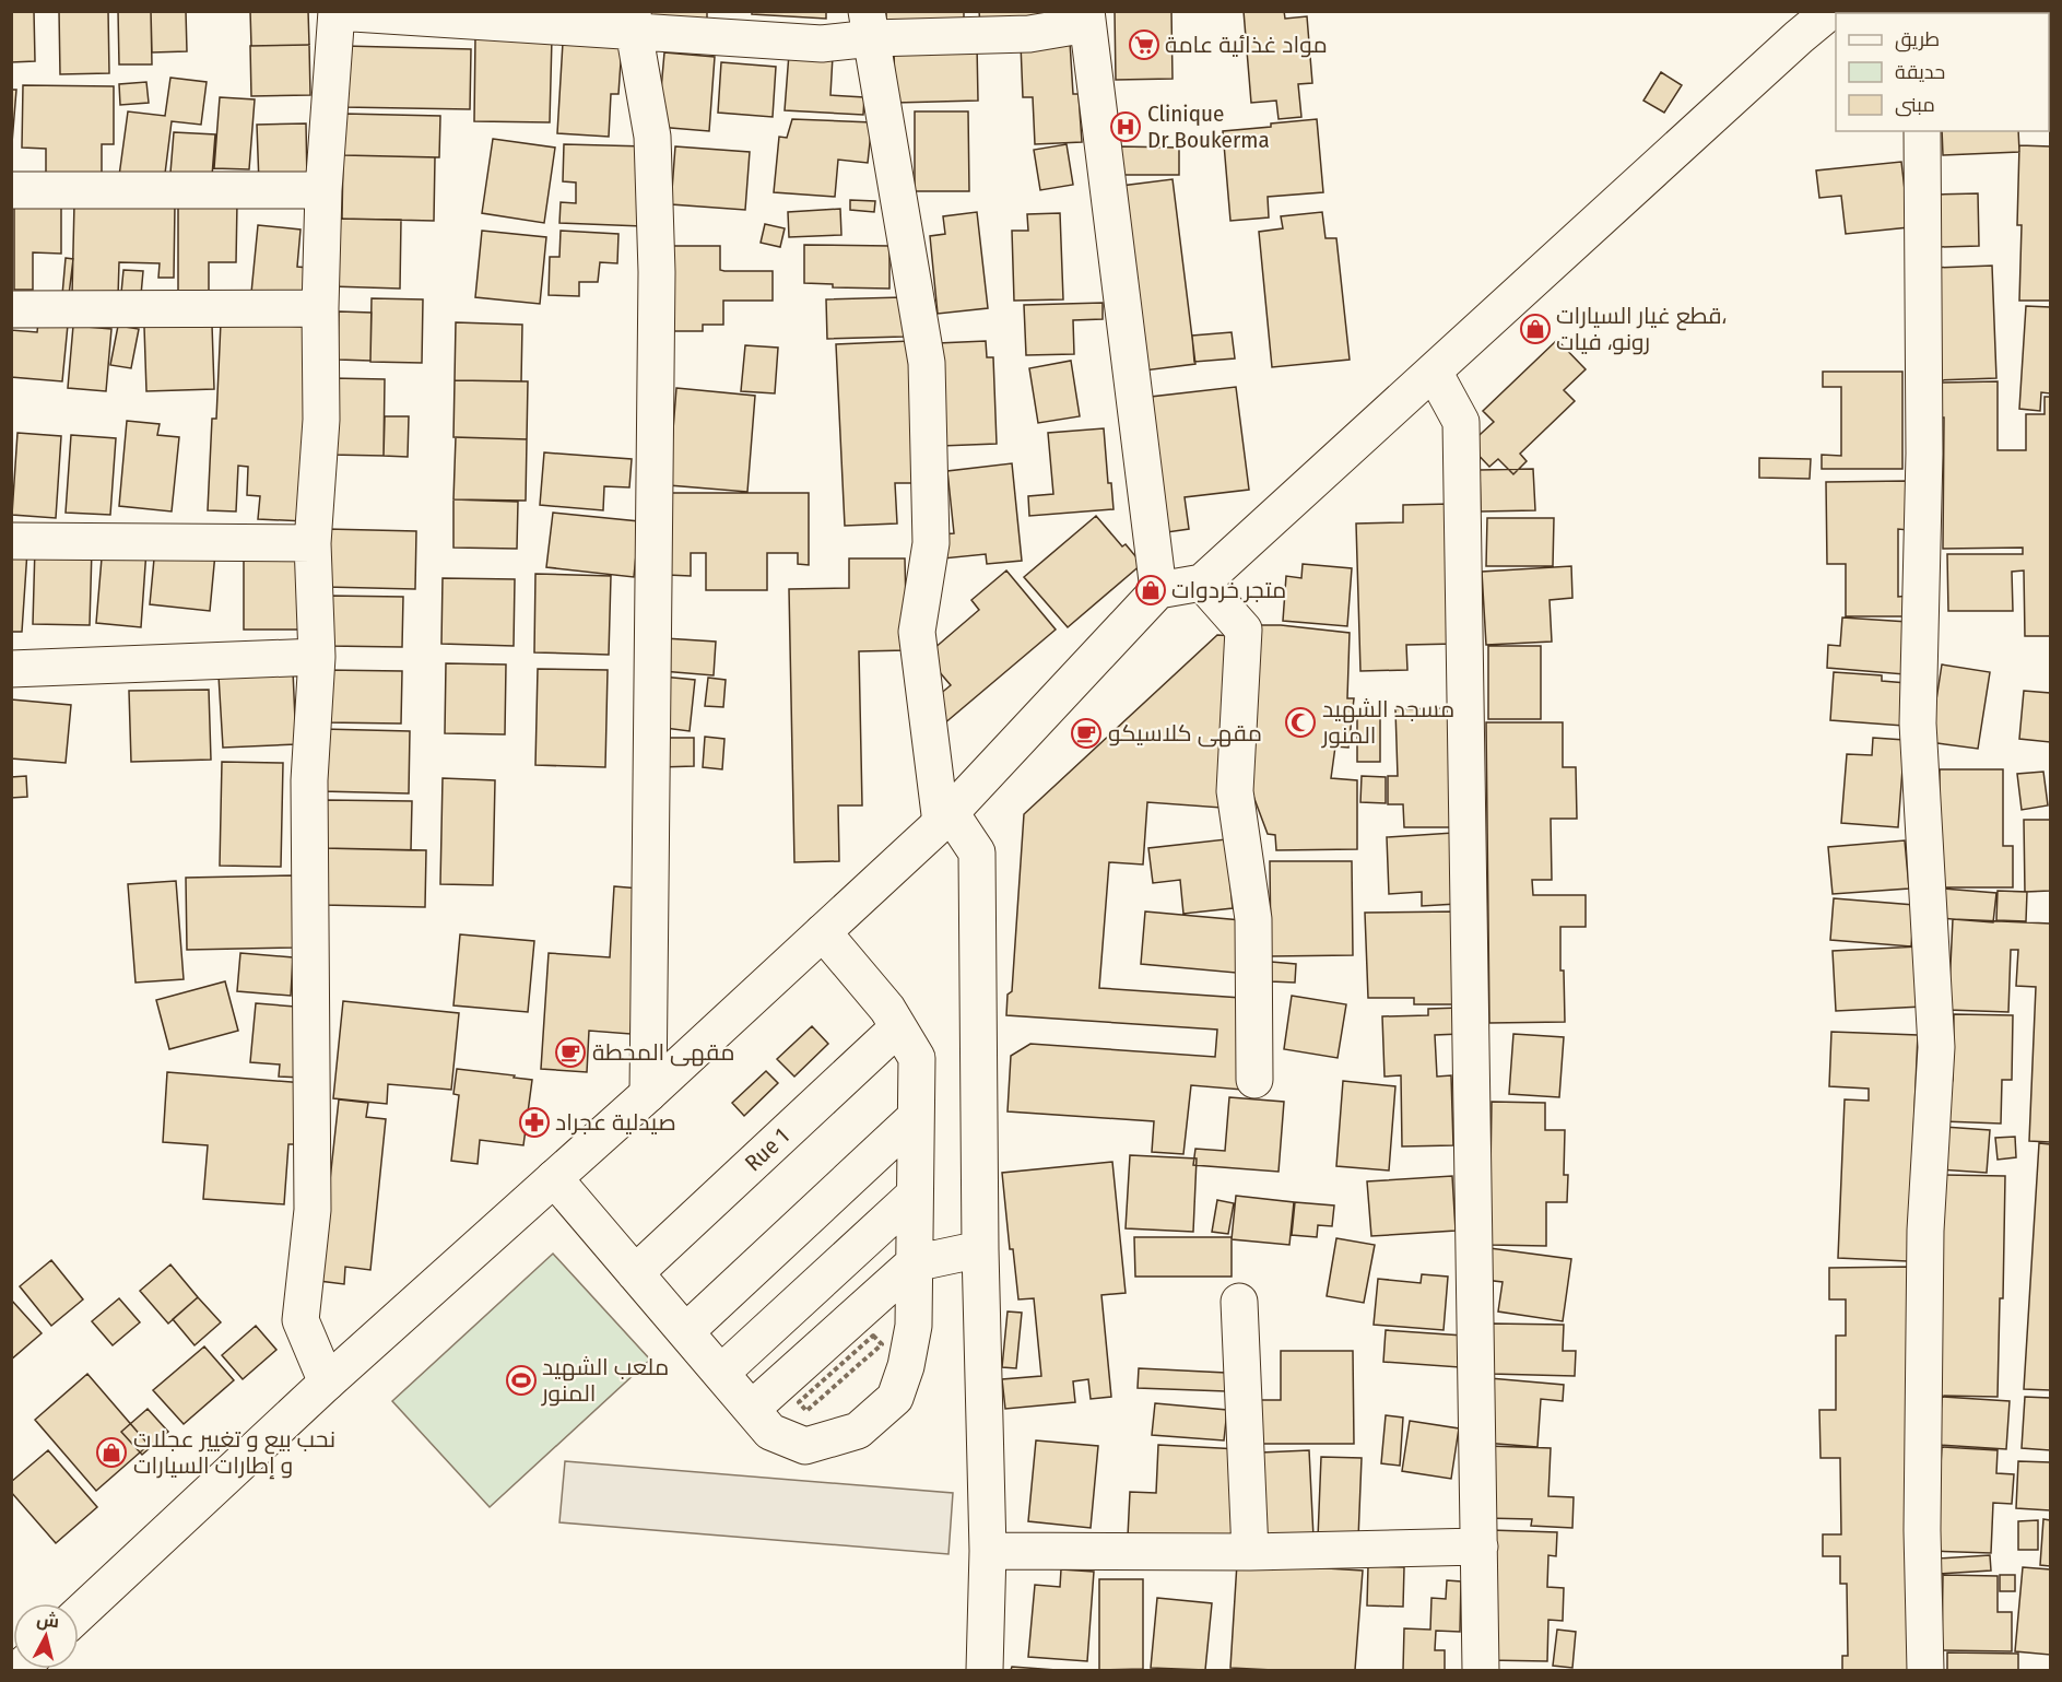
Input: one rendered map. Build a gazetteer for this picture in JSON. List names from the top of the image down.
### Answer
{
  "streets": {
    "street": ["Rue 1"]
  },
  "places": {
    "supermarket": ["مواد غذائية عامة"],
    "hospital": ["Clinique Dr Boukerma"],
    "shop": ["قطع غيار السيارات، رونو، فيات", "متجر خردوات", "نحب بيع و تغيير عجلات و إطارات السيارات"],
    "mosque": ["مسجد الشهيد المنور"],
    "cafe": ["مقهى كلاسيكو", "مقهى المحطة"],
    "pharmacy": ["صيدلية عجراد"],
    "sports": ["ملعب الشهيد المنور"]
  },
  "legend": ["طريق", "حديقة", "مبنى"],
  "north": "top"
}
